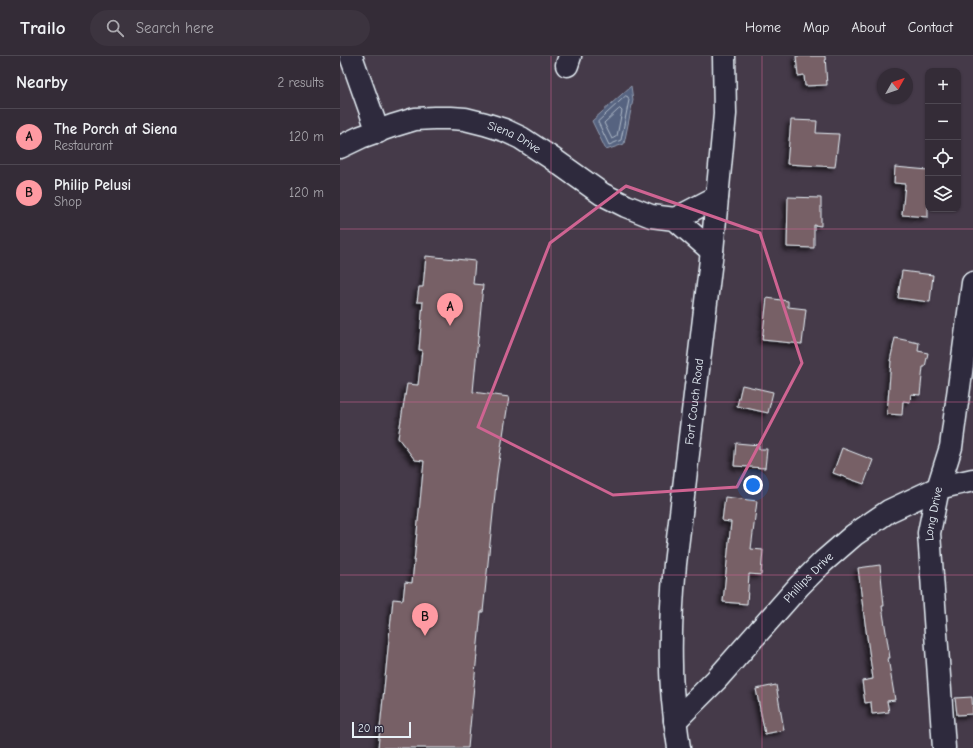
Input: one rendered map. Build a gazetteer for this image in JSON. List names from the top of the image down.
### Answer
{
  "streets": {
    "street": [
      "Siena Drive",
      "Fort Couch Road",
      "Long Drive",
      "Phillips Drive"
    ]
  },
  "crossings": [
    ["Fort Couch Road", "Phillips Drive"],
    ["Long Drive", "Phillips Drive"]
  ],
  "scale_bar": "20 m",
  "north": "top right",
  "page": {
    "header": "Trailo",
    "search": "Search here",
    "nav": [
      "Home",
      "Map",
      "About",
      "Contact"
    ],
    "heading": ["Nearby", "2 results"],
    "map_buttons": ["+", "−"],
    "list": [
      {
        "mark": "A",
        "name": "The Porch at Siena",
        "note": "Restaurant",
        "value": "120 m"
      },
      {
        "mark": "B",
        "name": "Philip Pelusi",
        "note": "Shop",
        "value": "120 m"
      }
    ],
    "pins": ["A", "B"],
    "scale": "20 m"
  }
}
